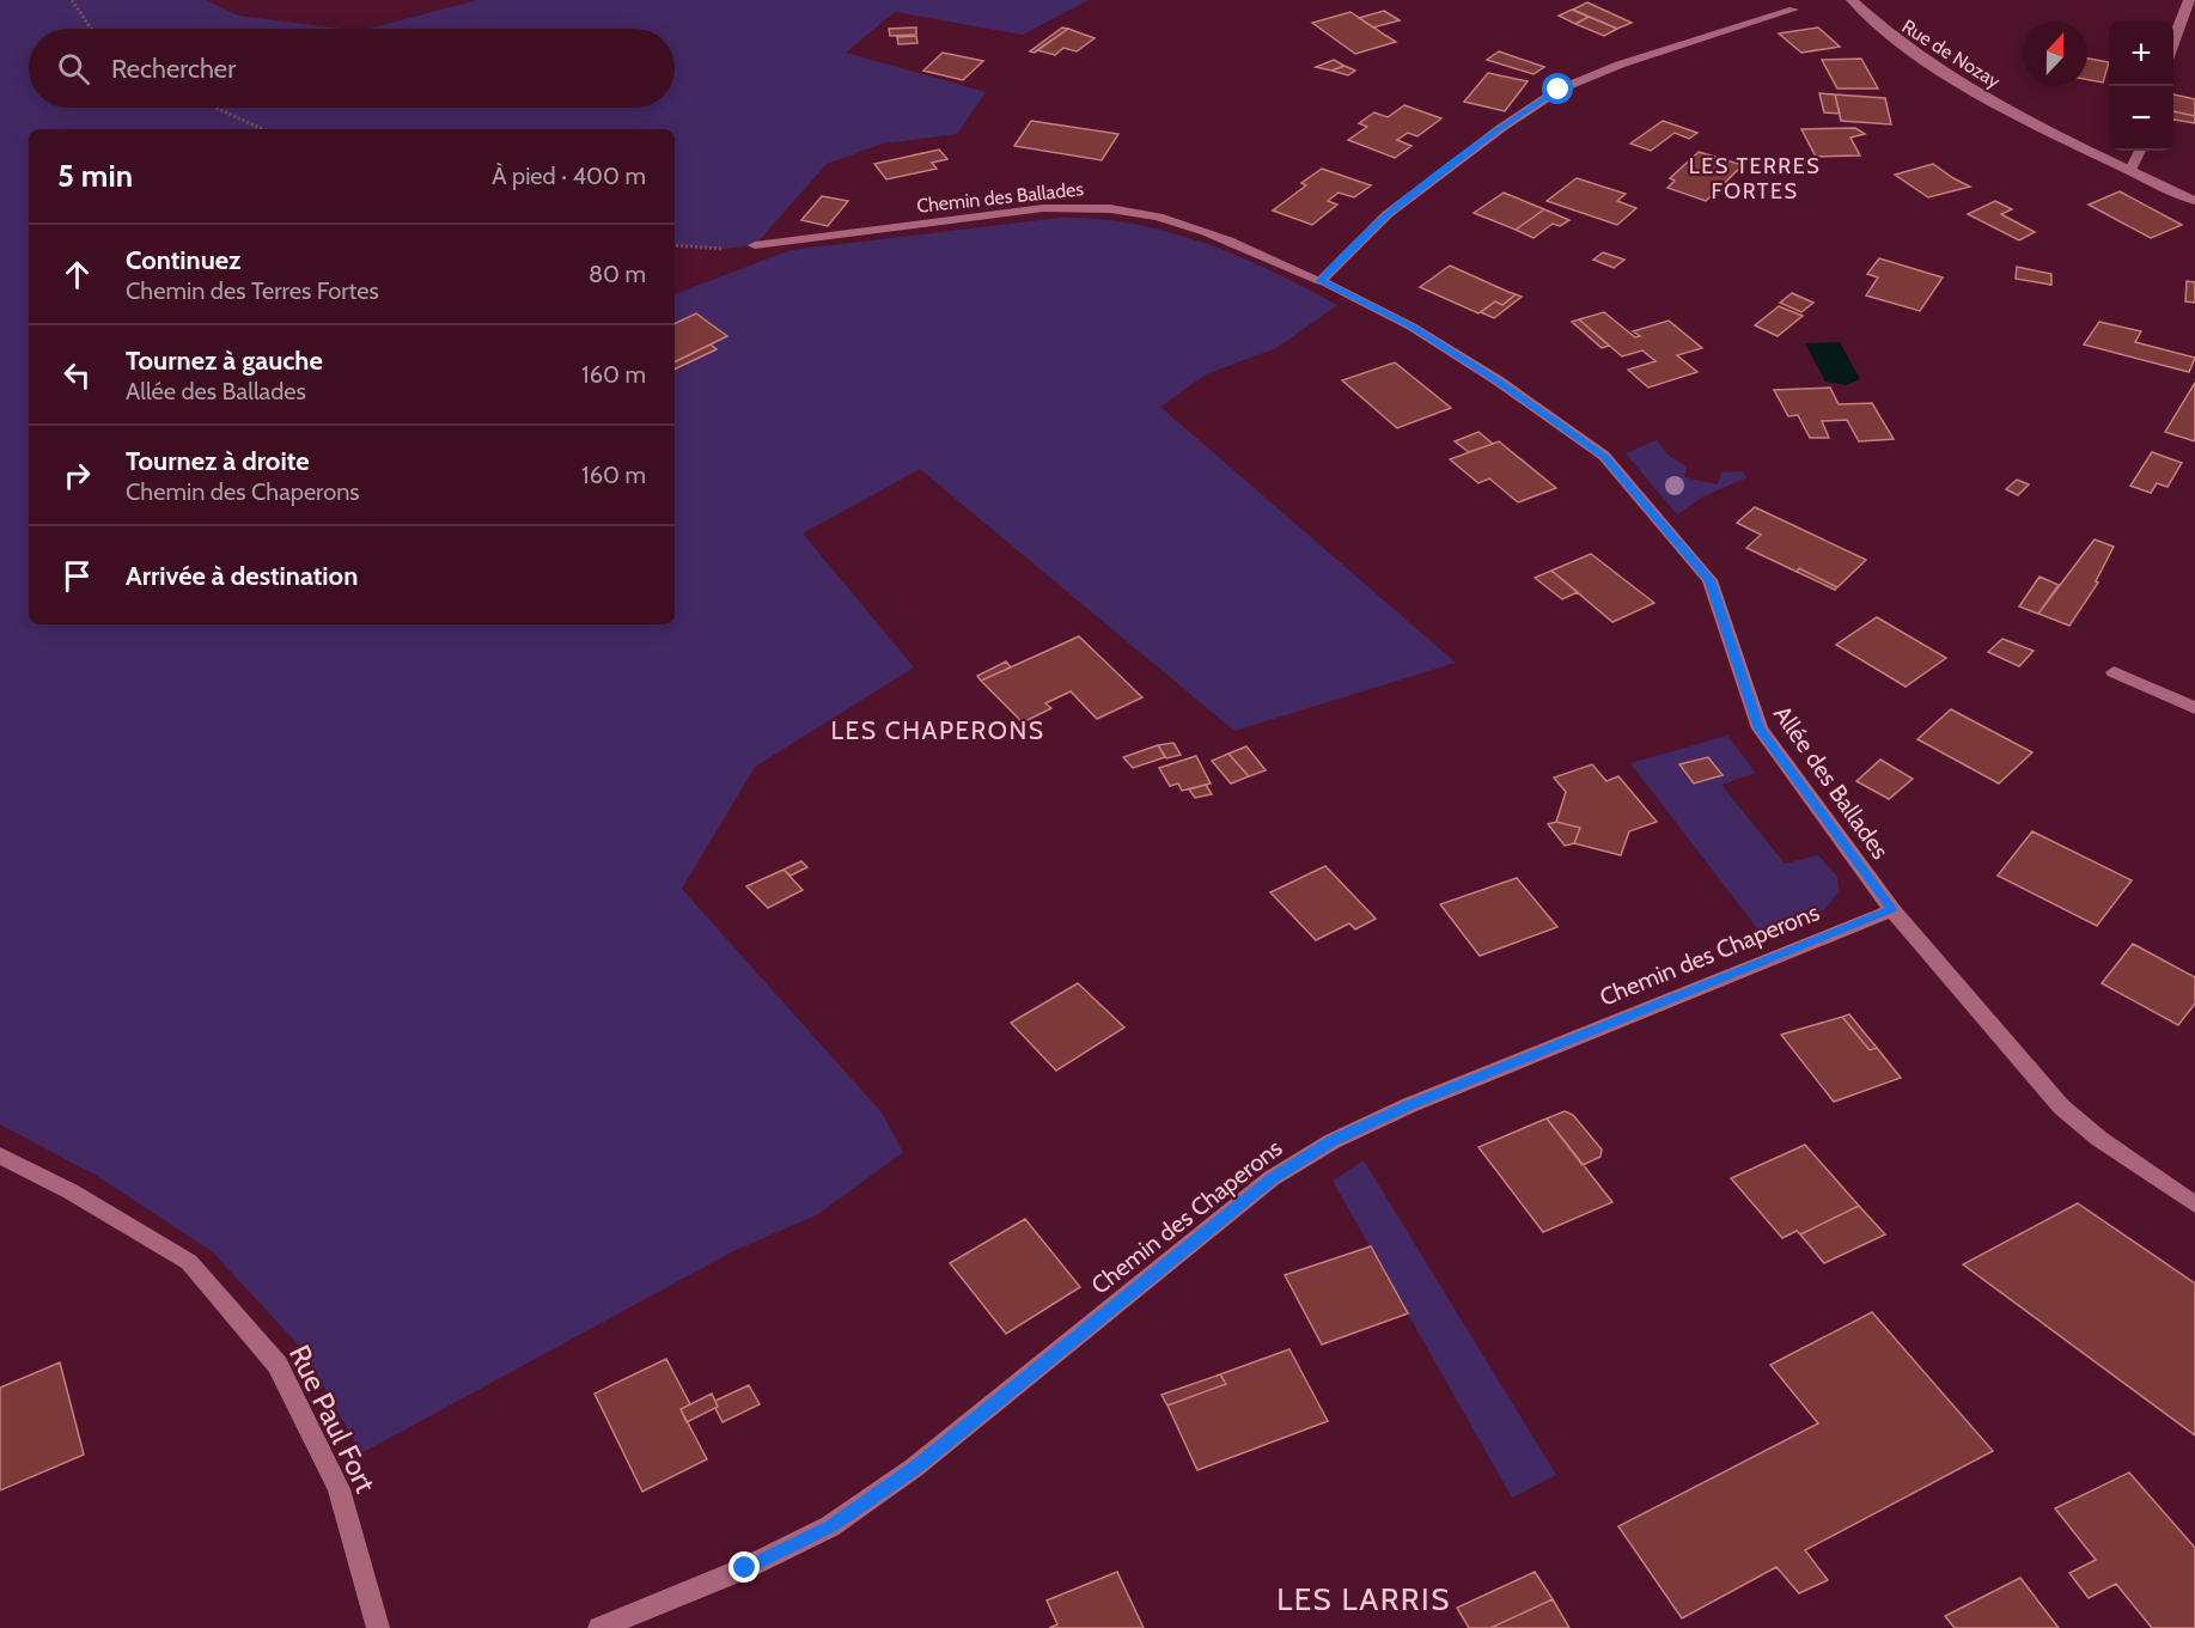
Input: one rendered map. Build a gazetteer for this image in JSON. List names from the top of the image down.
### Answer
{
  "streets": {
    "street": [
      "Rue de Nozay",
      "Chemin des Ballades",
      "Allée des Ballades",
      "Chemin des Chaperons",
      "Rue Paul Fort"
    ]
  },
  "crossings": [
    ["Chemin des Ballades", "Allée des Ballades"],
    ["Allée des Ballades", "Chemin des Chaperons"]
  ],
  "districts": ["LES TERRES FORTES", "LES CHAPERONS", "LES LARRIS"],
  "north": "top",
  "page": {
    "map_buttons": ["+", "−"],
    "search": "Rechercher",
    "heading": ["5 min", "À pied · 400 m"],
    "list": [
      ["Continuez", "Chemin des Terres Fortes", "80 m"],
      ["Tournez à gauche", "Allée des Ballades", "160 m"],
      ["Tournez à droite", "Chemin des Chaperons", "160 m"],
      "Arrivée à destination"
    ]
  }
}
